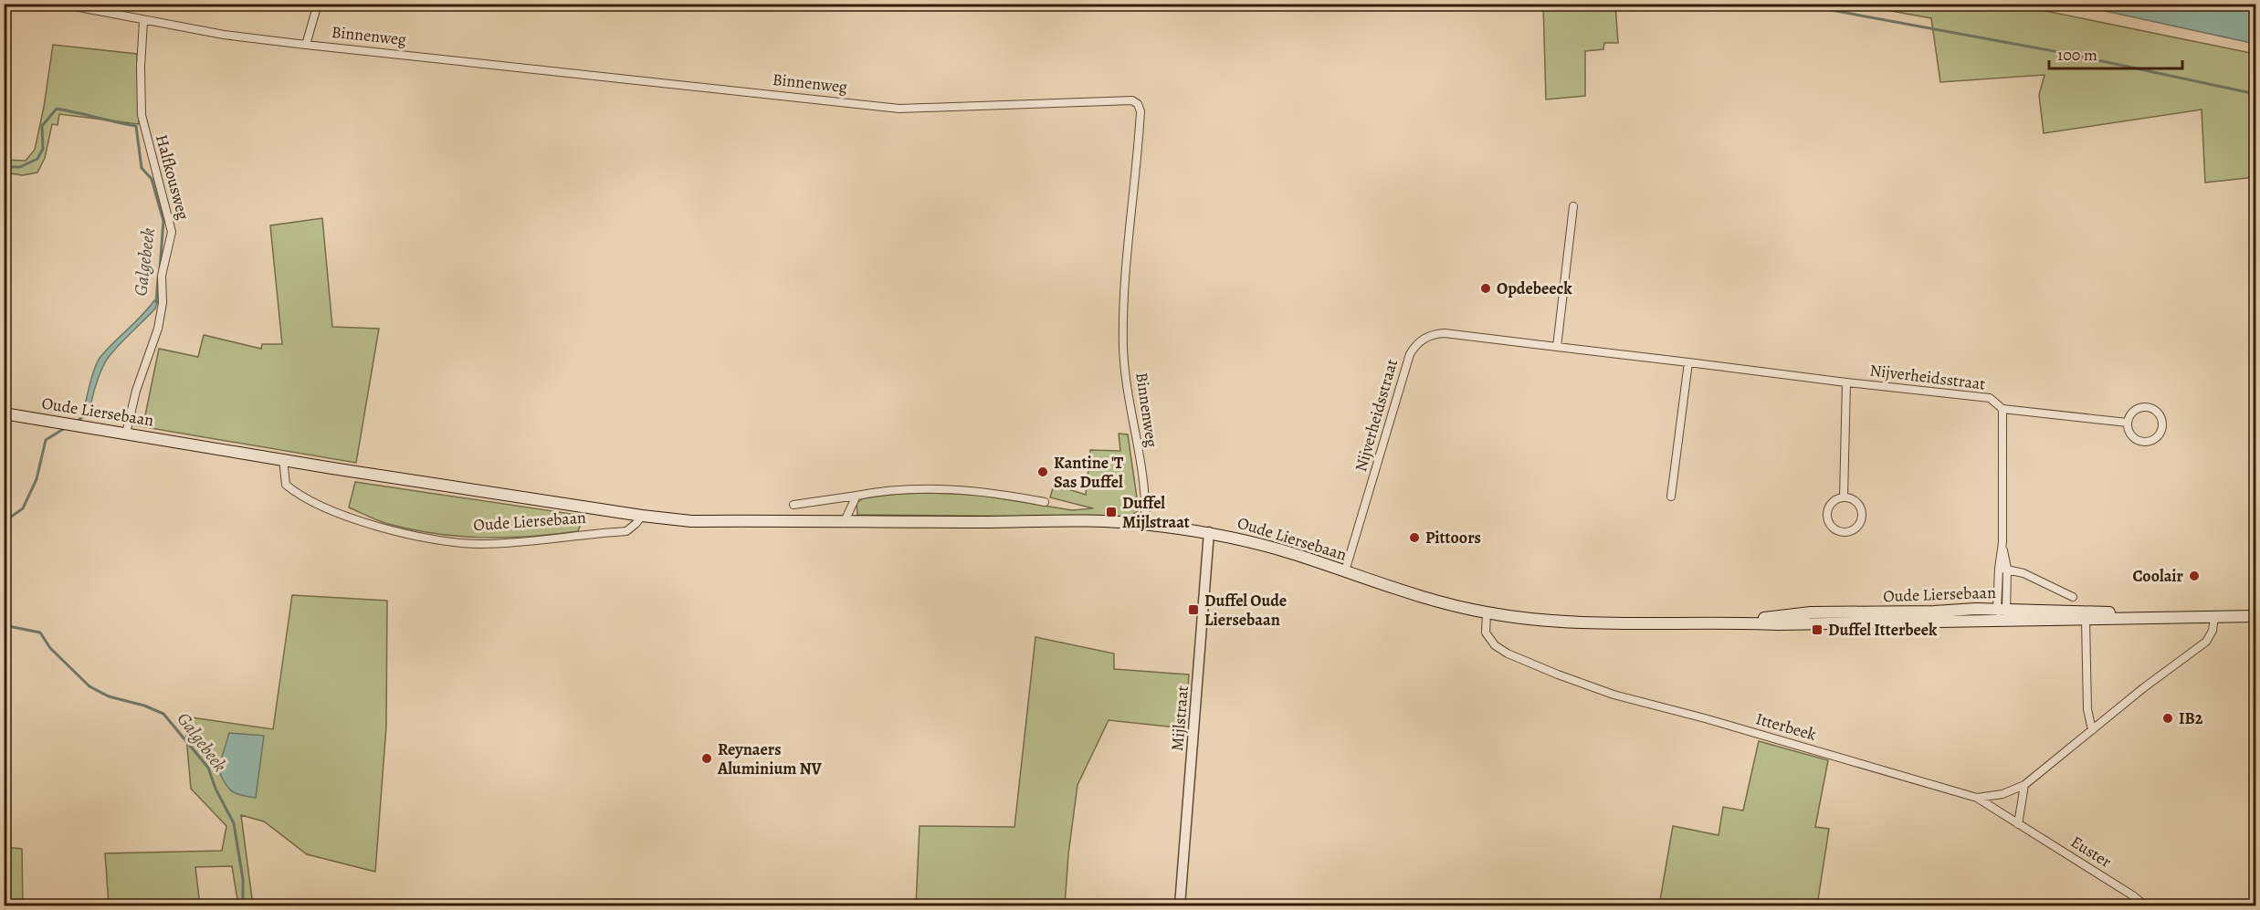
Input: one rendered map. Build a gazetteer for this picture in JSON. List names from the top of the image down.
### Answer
{
  "streets": {
    "main road": ["Oude Liersebaan"],
    "street": [
      "Binnenweg",
      "Halfkousweg",
      "Nijverheidsstraat",
      "Mijlstraat",
      "Itterbeek",
      "Euster"
    ]
  },
  "crossings": [
    ["Binnenweg", "Halfkousweg"],
    ["Binnenweg", "Oude Liersebaan"],
    ["Halfkousweg", "Oude Liersebaan"],
    ["Nijverheidsstraat", "Oude Liersebaan"],
    ["Oude Liersebaan", "Mijlstraat"],
    ["Oude Liersebaan", "Itterbeek"],
    ["Itterbeek", "Euster"]
  ],
  "water": ["Galgebeek"],
  "places": {
    "other": [
      "Opdebeeck",
      "Kantine 'T Sas Duffel",
      "Pittoors",
      "Coolair",
      "IB2",
      "Reynaers Aluminium NV"
    ],
    "transit": ["Duffel Mijlstraat", "Duffel Oude Liersebaan", "Duffel Itterbeek"]
  },
  "scale_bar": "100 m"
}
